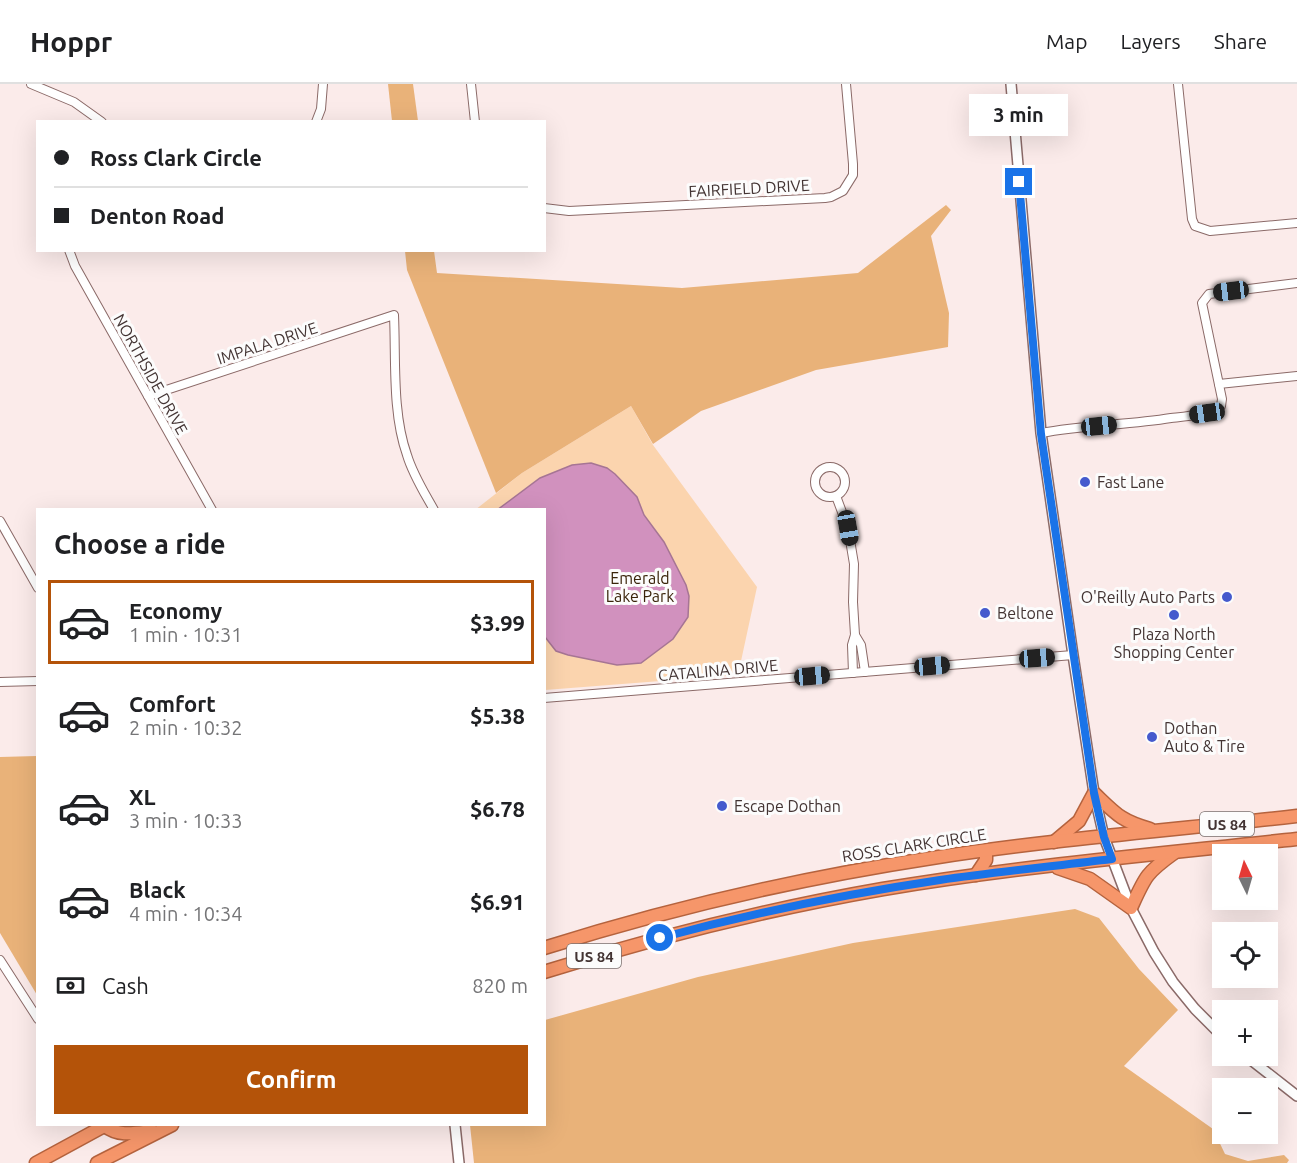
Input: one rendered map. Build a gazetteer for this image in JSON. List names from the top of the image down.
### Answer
{
  "streets": {
    "highway": ["US 84", "ROSS CLARK CIRCLE"],
    "street": [
      "FAIRFIELD DRIVE",
      "IMPALA DRIVE",
      "NORTHSIDE DRIVE",
      "CATALINA DRIVE"
    ]
  },
  "crossings": [
    ["IMPALA DRIVE", "NORTHSIDE DRIVE"]
  ],
  "parks": ["Emerald Lake Park"],
  "places": [
    "Fast Lane",
    "O'Reilly Auto Parts",
    "Beltone",
    "Plaza North Shopping Center",
    "Dothan Auto & Tire",
    "Escape Dothan"
  ],
  "north": "top",
  "page": {
    "header": "Hoppr",
    "nav": ["Map", "Layers", "Share"],
    "bubble": "3 min",
    "banner": ["Ross Clark Circle", "Denton Road"],
    "heading": "Choose a ride",
    "list": [
      {
        "name": "Economy",
        "note": "1 min · 10:31",
        "value": "$3.99"
      },
      {
        "name": "Comfort",
        "note": "2 min · 10:32",
        "value": "$5.38"
      },
      {
        "name": "XL",
        "note": "3 min · 10:33",
        "value": "$6.78"
      },
      {
        "name": "Black",
        "note": "4 min · 10:34",
        "value": "$6.91"
      }
    ],
    "map_buttons": ["+", "−"],
    "pay": ["Cash", "820 m"],
    "buttons": "Confirm"
  }
}
